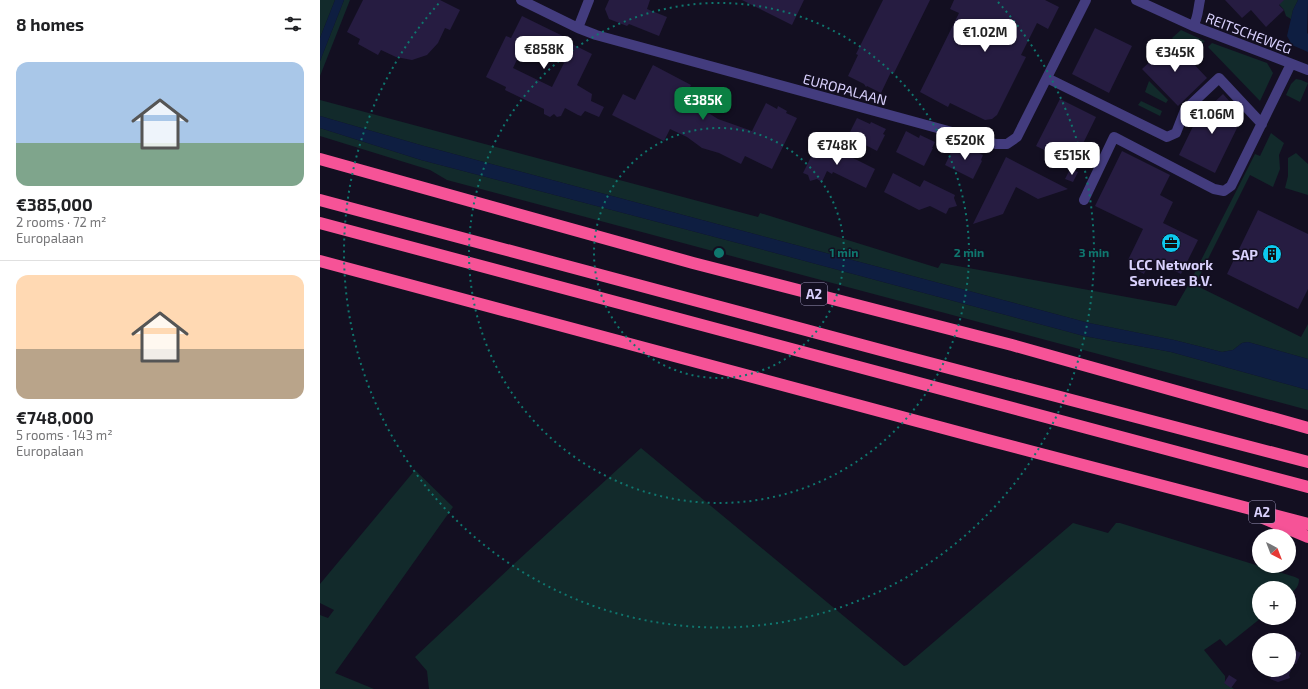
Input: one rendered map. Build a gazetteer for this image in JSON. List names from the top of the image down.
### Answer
{
  "streets": {
    "highway": ["A2"],
    "street": ["REITSCHEWEG", "EUROPALAAN"]
  },
  "places": {
    "office": ["LCC Network Services B.V."],
    "building": ["SAP"]
  },
  "north": "bottom right",
  "page": {
    "heading": "8 homes",
    "price": [
      "€1.02M",
      "€858K",
      "€345K",
      "€385K",
      "€1.06M",
      "€520K",
      "€748K",
      "€515K"
    ],
    "list": [
      {
        "name": "€385,000",
        "note": "2 rooms · 72 m² · Europalaan"
      },
      {
        "name": "€748,000",
        "note": "5 rooms · 143 m² · Europalaan"
      }
    ],
    "map_buttons": ["+", "−"]
  },
  "rings": ["1 min", "2 min", "3 min"]
}
